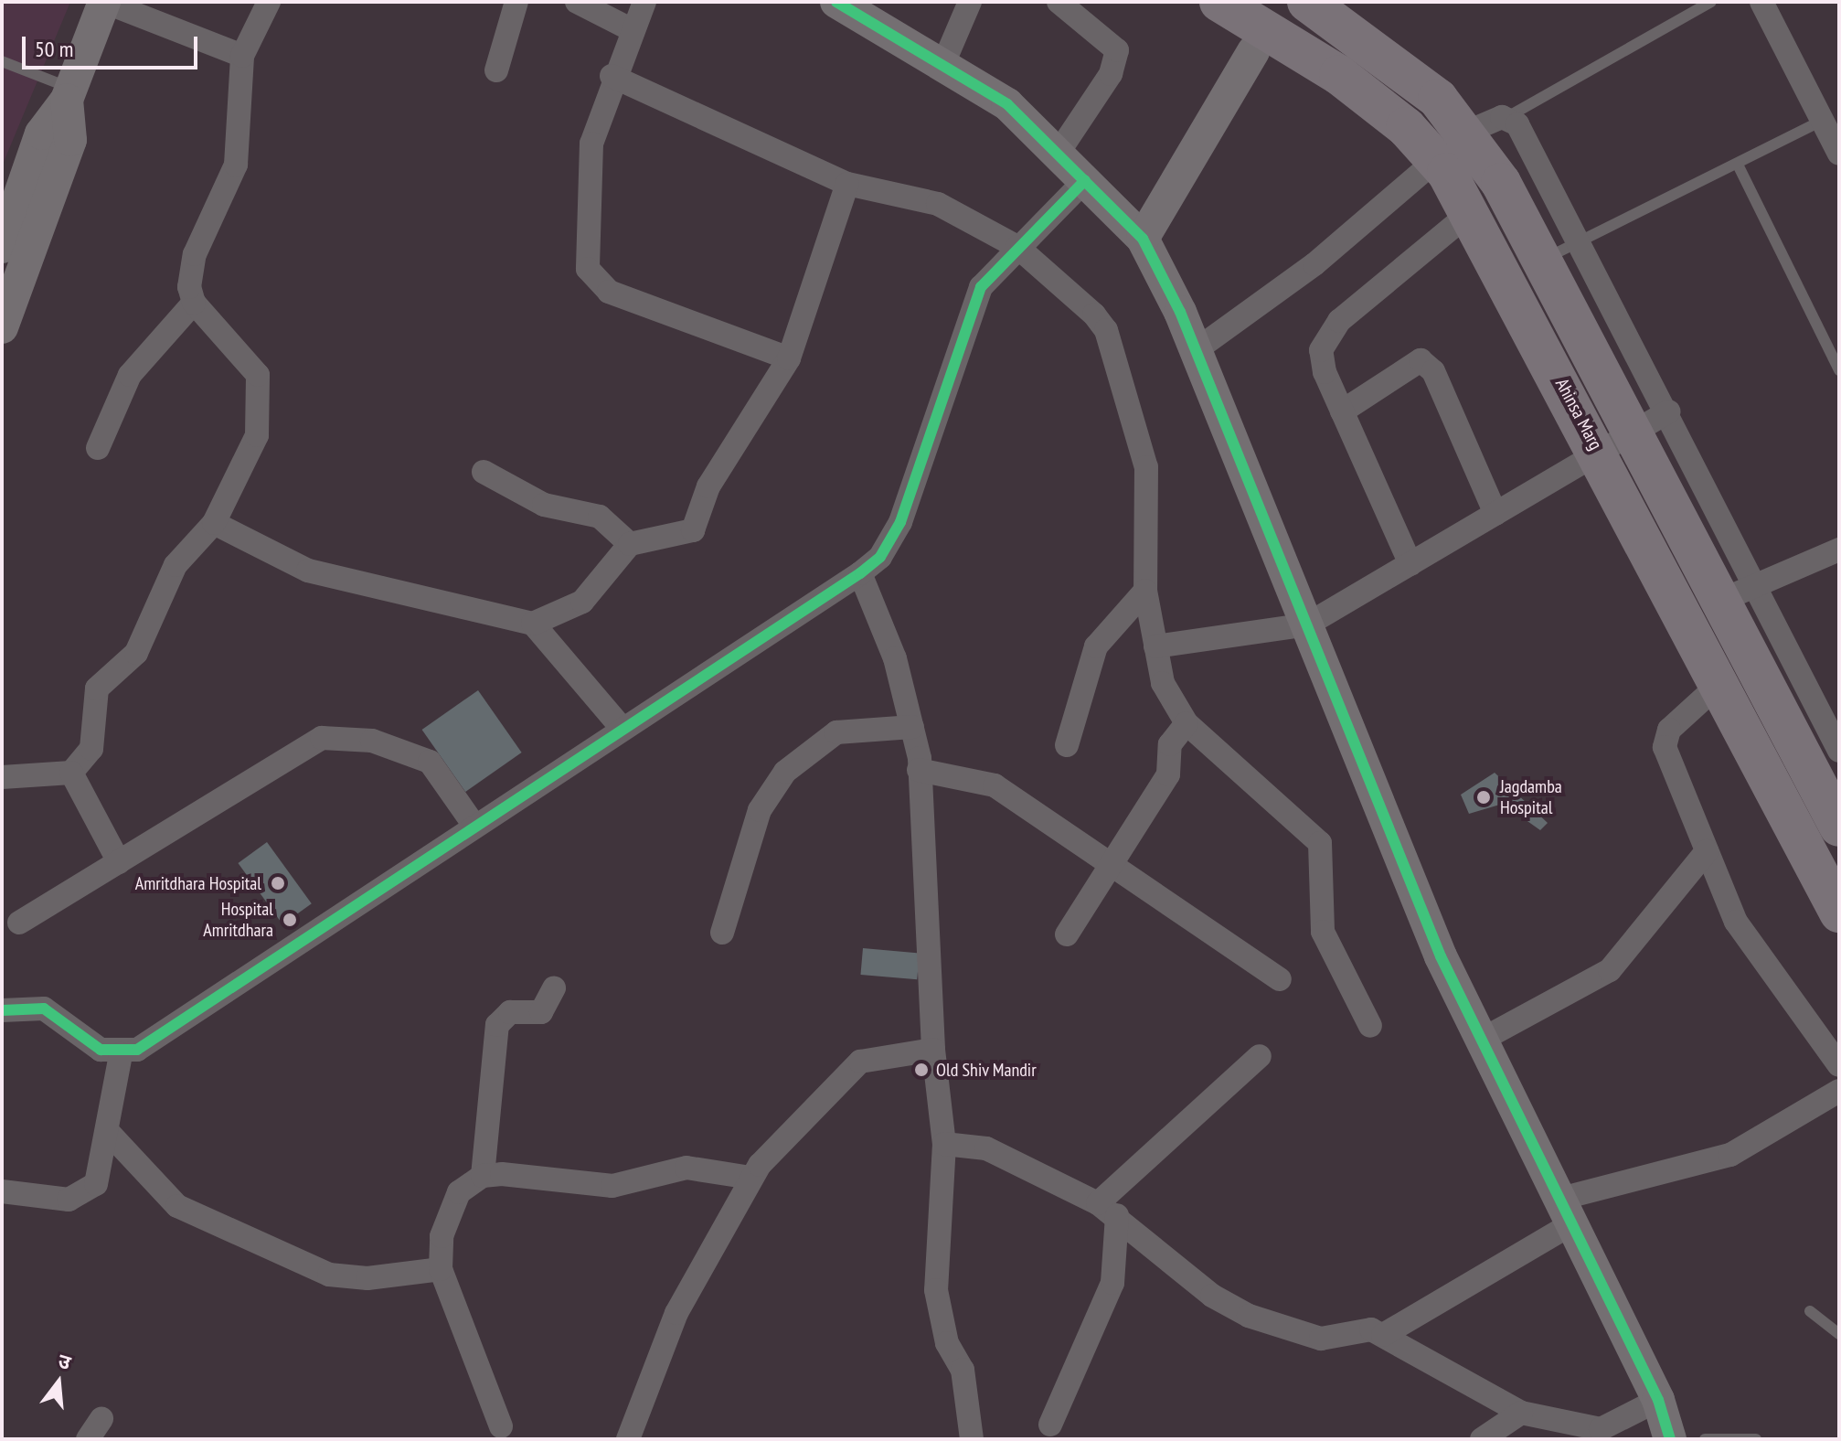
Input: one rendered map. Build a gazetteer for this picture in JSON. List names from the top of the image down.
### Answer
{
  "streets": {
    "highway": ["Ahinsa Marg"]
  },
  "places": [
    "Jagdamba Hospital",
    "Amritdhara Hospital",
    "Hospital Amritdhara",
    "Old Shiv Mandir"
  ],
  "scale_bar": "50 m",
  "north": "top"
}
